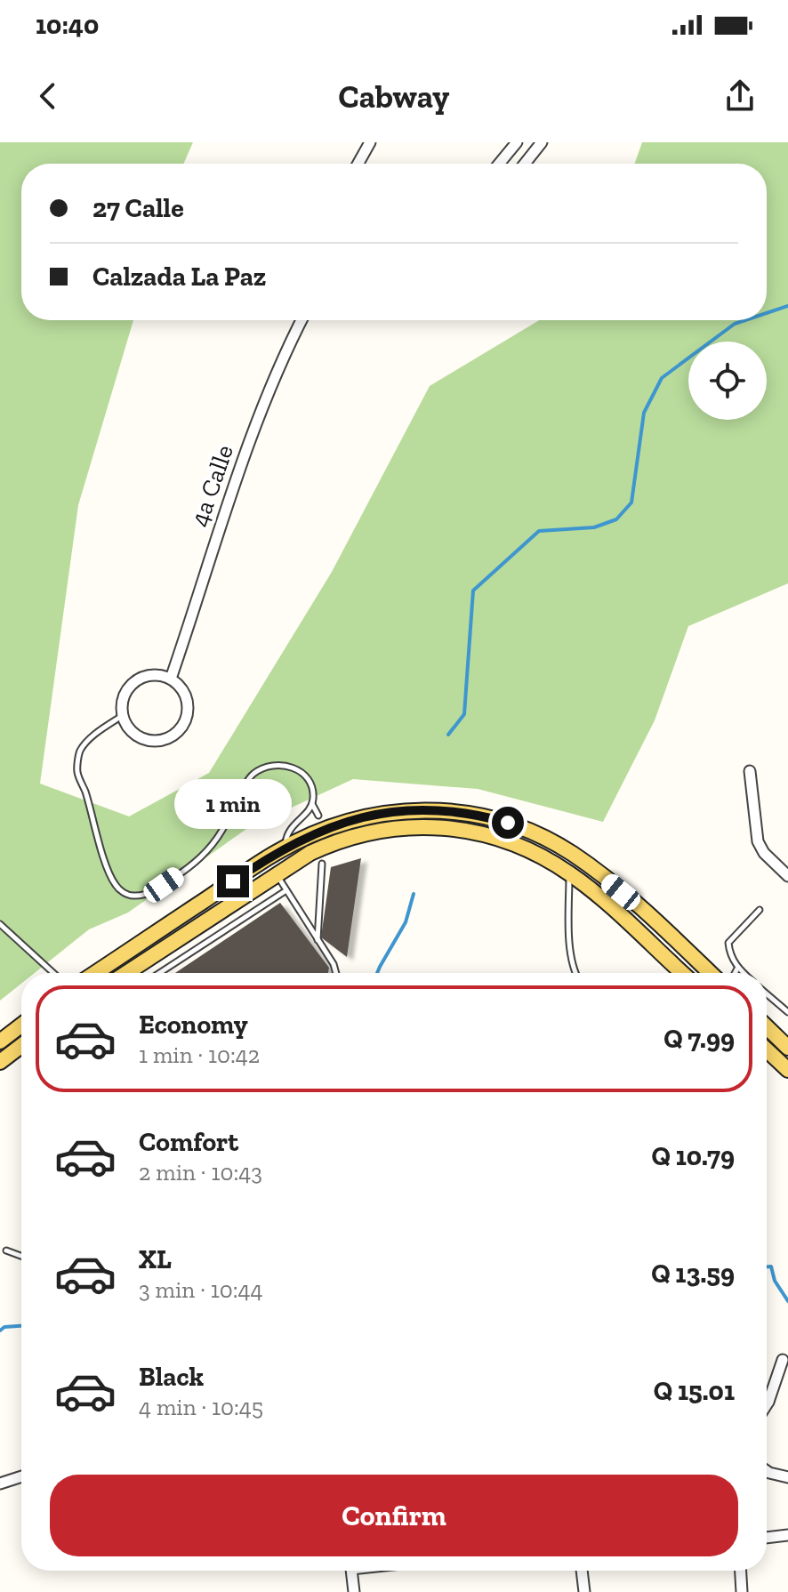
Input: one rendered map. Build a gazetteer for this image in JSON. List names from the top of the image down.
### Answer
{
  "streets": {
    "street": ["4a Calle"]
  },
  "page": {
    "status": "10:40",
    "header": "Cabway",
    "banner": ["27 Calle", "Calzada La Paz"],
    "bubble": "1 min",
    "list": [
      {
        "name": "Economy",
        "note": "1 min · 10:42",
        "value": "Q 7.99"
      },
      {
        "name": "Comfort",
        "note": "2 min · 10:43",
        "value": "Q 10.79"
      },
      {
        "name": "XL",
        "note": "3 min · 10:44",
        "value": "Q 13.59"
      },
      {
        "name": "Black",
        "note": "4 min · 10:45",
        "value": "Q 15.01"
      }
    ],
    "buttons": "Confirm"
  }
}
